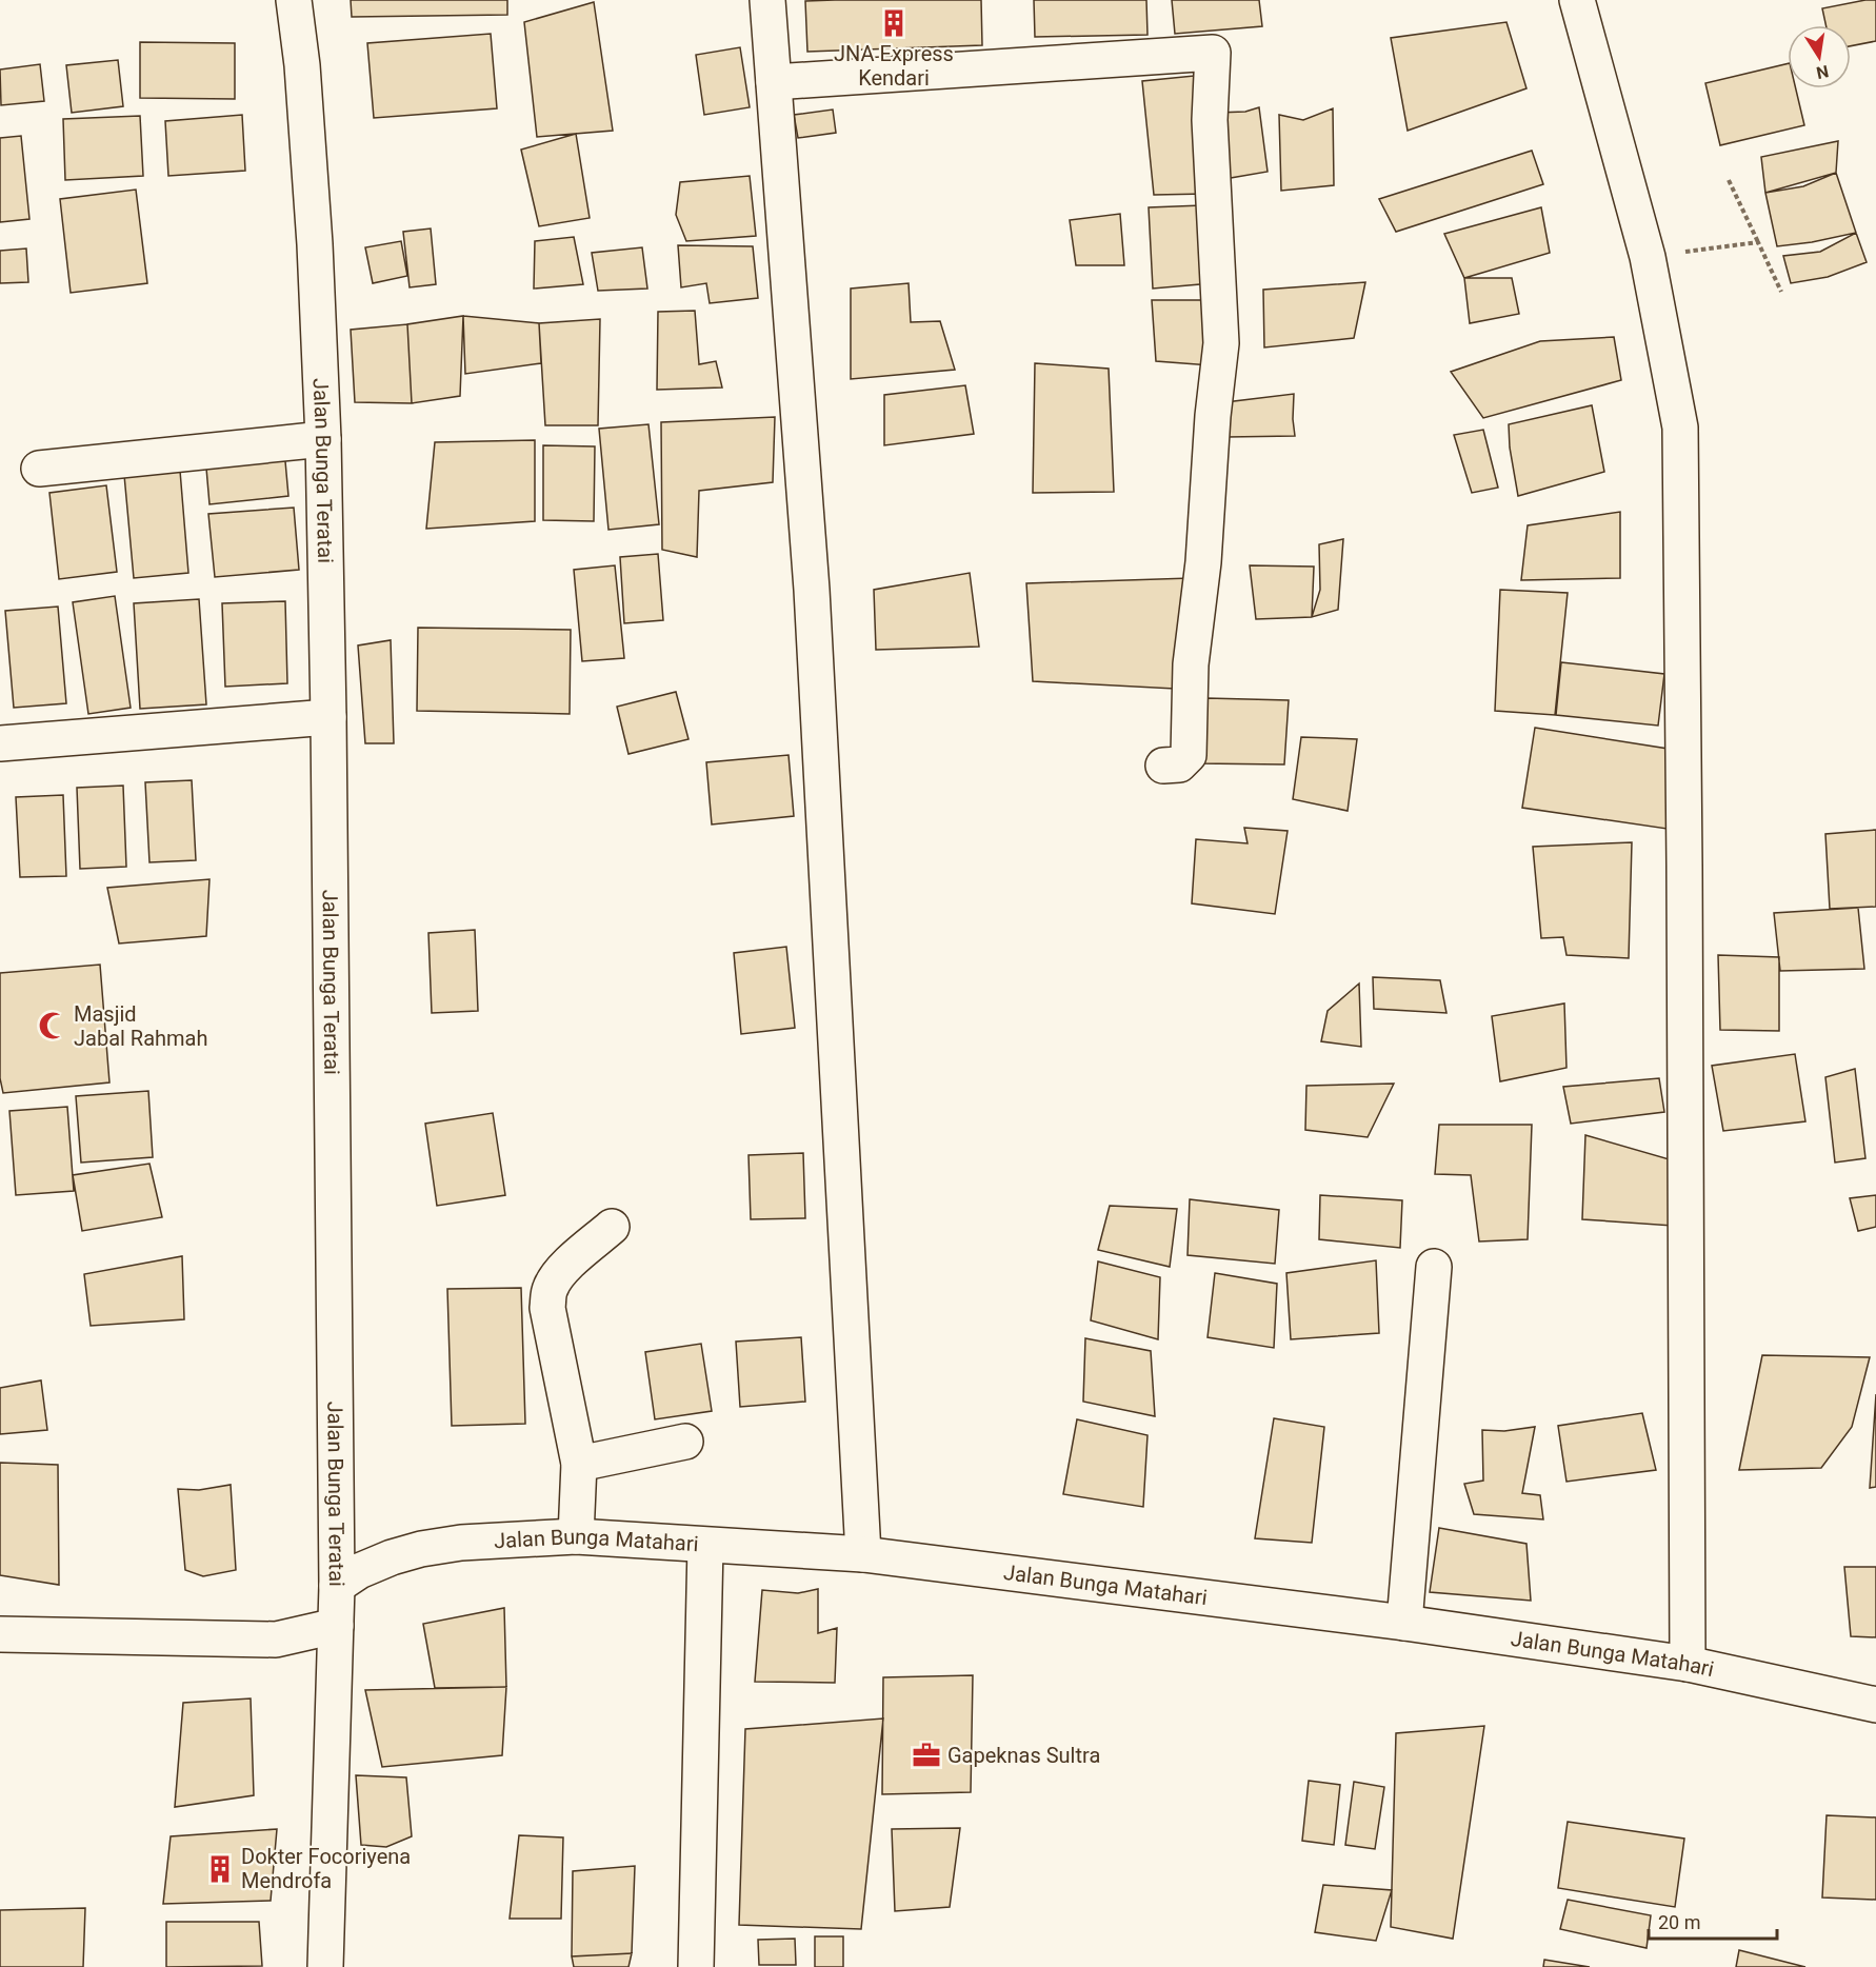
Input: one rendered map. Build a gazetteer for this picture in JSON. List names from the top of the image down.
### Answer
{
  "streets": {
    "street": ["Jalan Bunga Teratai", "Jalan Bunga Matahari"]
  },
  "crossings": [
    ["Jalan Bunga Teratai", "Jalan Bunga Matahari"]
  ],
  "places": {
    "building": ["JNA Express Kendari", "Dokter Focoriyena Mendrofa"],
    "mosque": ["Masjid Jabal Rahmah"],
    "office": ["Gapeknas Sultra"]
  },
  "scale_bar": "20 m",
  "north": "bottom"
}
